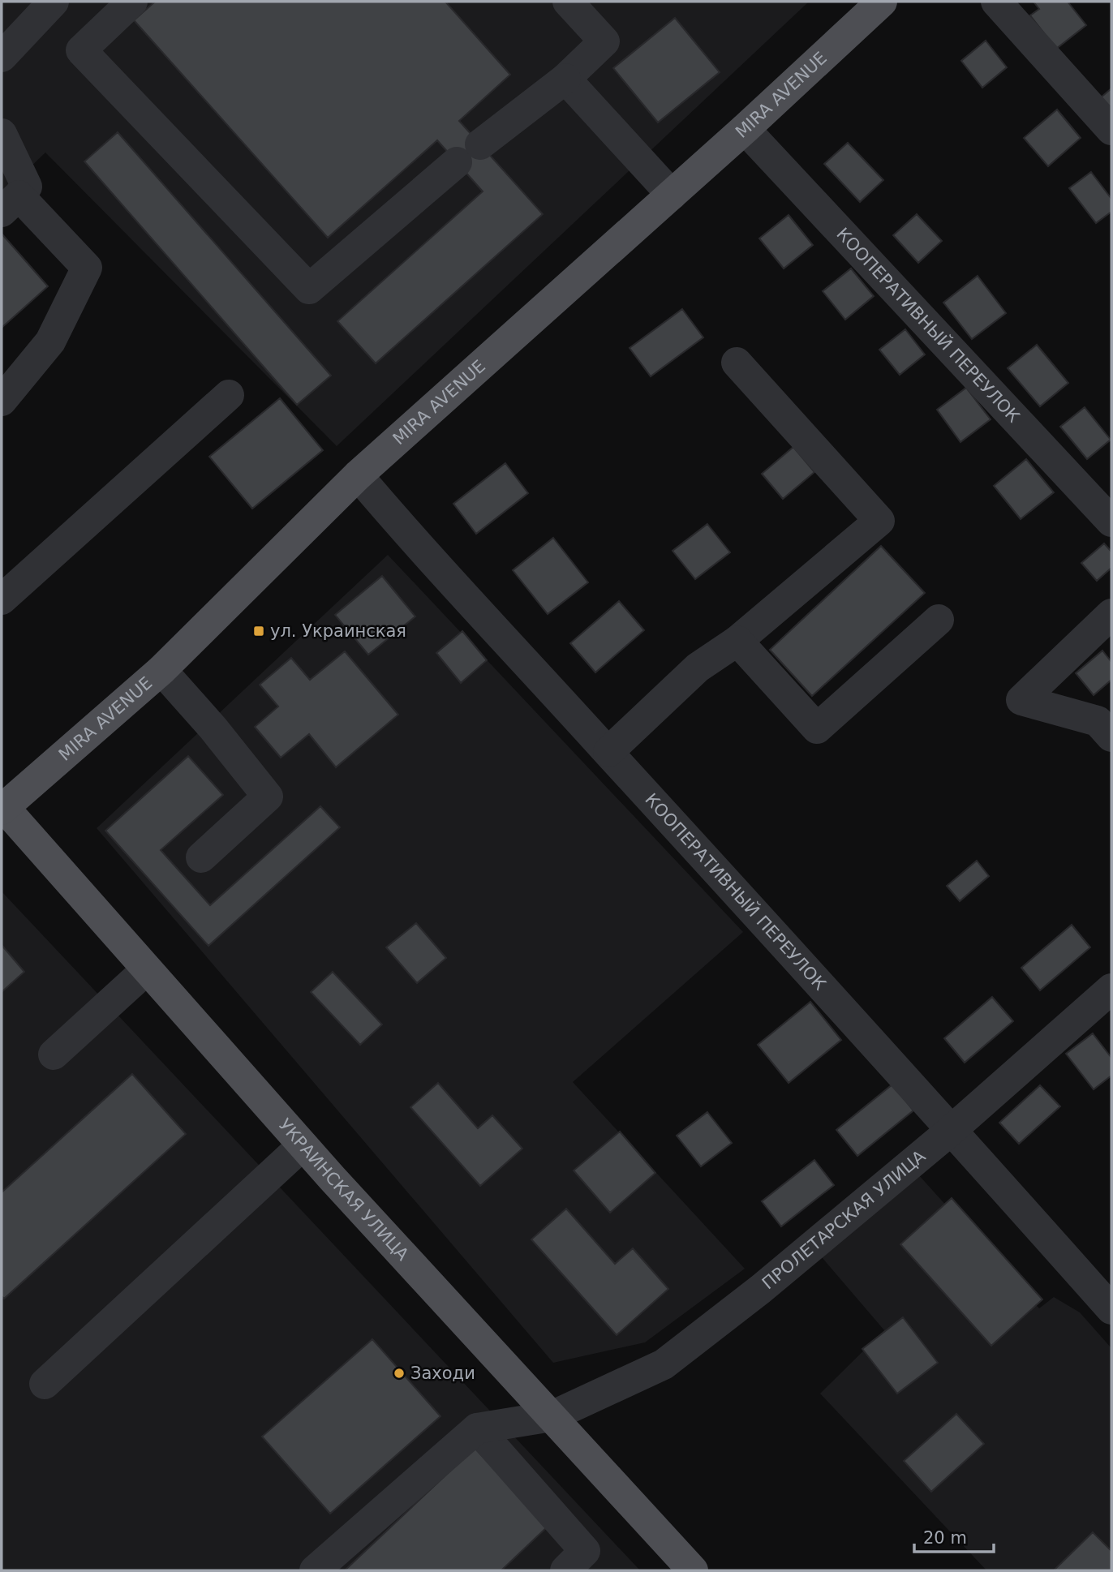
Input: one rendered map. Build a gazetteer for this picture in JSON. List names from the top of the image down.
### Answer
{
  "streets": {
    "main road": ["MIRA AVENUE", "УКРАИНСКАЯ УЛИЦА"],
    "street": ["КООПЕРАТИВНЫЙ ПЕРЕУЛОК", "ПРОЛЕТАРСКАЯ УЛИЦА"]
  },
  "crossings": [
    ["MIRA AVENUE", "КООПЕРАТИВНЫЙ ПЕРЕУЛОК"],
    ["MIRA AVENUE", "УКРАИНСКАЯ УЛИЦА"],
    ["КООПЕРАТИВНЫЙ ПЕРЕУЛОК", "ПРОЛЕТАРСКАЯ УЛИЦА"],
    ["УКРАИНСКАЯ УЛИЦА", "ПРОЛЕТАРСКАЯ УЛИЦА"]
  ],
  "places": {
    "transit": ["ул. Украинская"],
    "other": ["Заходи"]
  },
  "scale_bar": "20 m"
}
